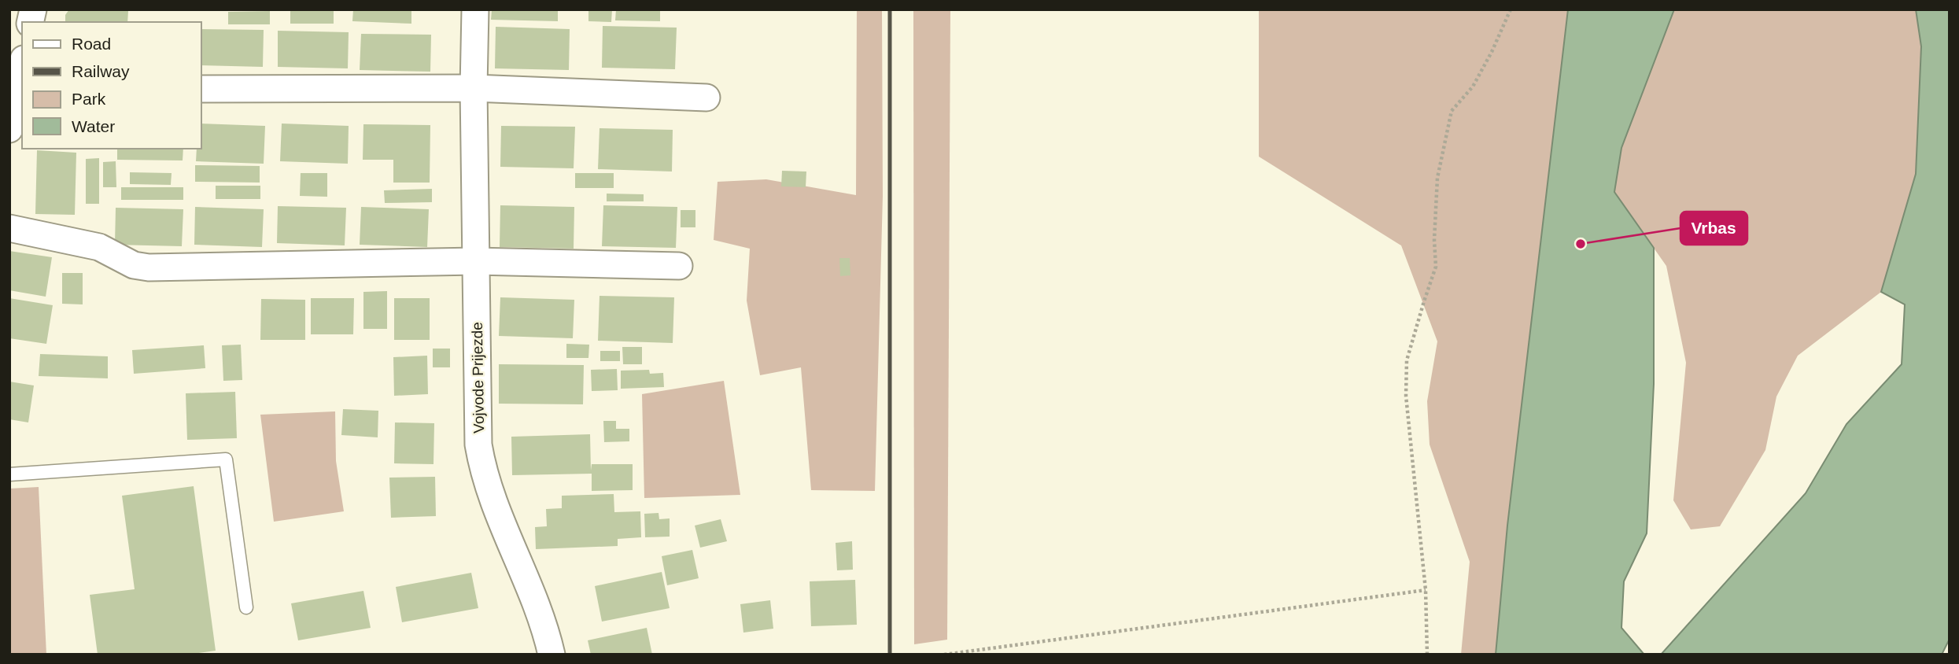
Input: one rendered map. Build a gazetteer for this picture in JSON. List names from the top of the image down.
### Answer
{
  "streets": {
    "street": ["Vojvode Prijezde"]
  },
  "places": ["Vrbas"],
  "legend": [
    "Road",
    "Railway",
    "Park",
    "Water"
  ]
}
